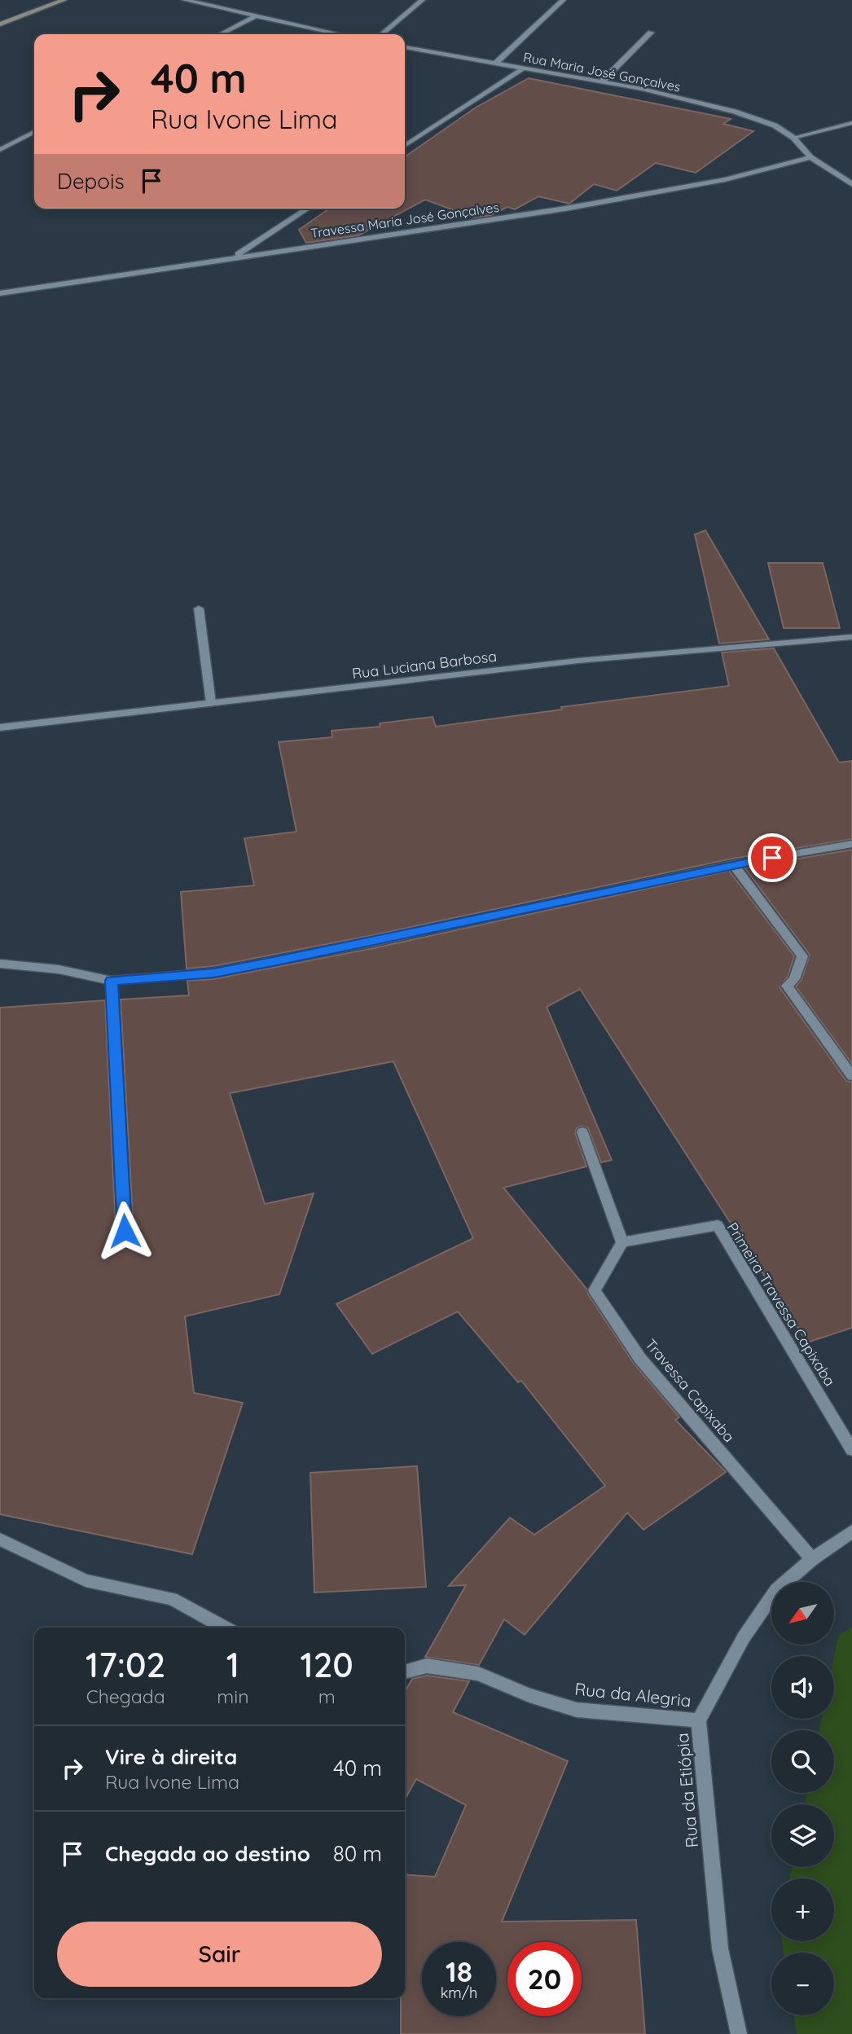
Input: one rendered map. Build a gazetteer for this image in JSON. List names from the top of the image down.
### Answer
{
  "streets": {
    "street": [
      "Rua Maria José Gonçalves",
      "Travessa Maria José Gonçalves",
      "Rua Luciana Barbosa",
      "Primeira Travessa Capixaba",
      "Travessa Capixaba",
      "Rua da Alegria",
      "Rua da Etiópia"
    ]
  },
  "crossings": [
    ["Rua Maria José Gonçalves", "Travessa Maria José Gonçalves"],
    ["Primeira Travessa Capixaba", "Travessa Capixaba"],
    ["Travessa Capixaba", "Rua da Etiópia"],
    ["Rua da Alegria", "Rua da Etiópia"]
  ],
  "north": "bottom left",
  "page": {
    "turn": ["40 m", "Rua Ivone Lima"],
    "then": "Depois",
    "map_buttons": ["+", "−"],
    "eta": [
      "17:02",
      "Chegada",
      "1",
      "min",
      "120",
      "m"
    ],
    "list": [
      {
        "name": "Vire à direita",
        "note": "Rua Ivone Lima",
        "value": "40 m"
      },
      {
        "name": "Chegada ao destino",
        "value": "80 m"
      }
    ],
    "buttons": "Sair",
    "speed": "18 km/h",
    "limit": "20"
  }
}
